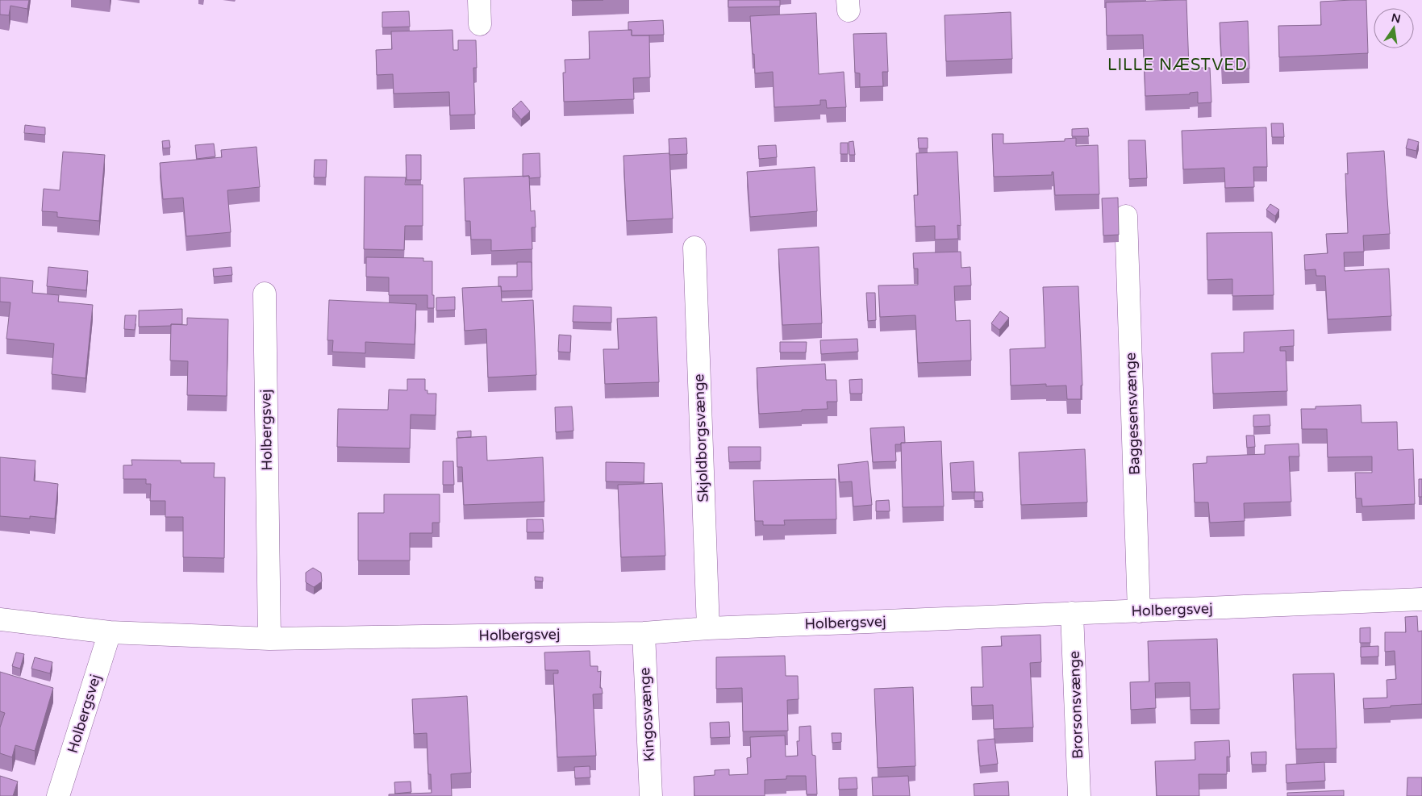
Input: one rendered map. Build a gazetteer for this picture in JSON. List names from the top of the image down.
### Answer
{
  "streets": {
    "street": [
      "Baggesensvænge",
      "Holbergsvej",
      "Skjoldborgsvænge",
      "Brorsonsvænge",
      "Kingosvænge"
    ]
  },
  "crossings": [
    ["Baggesensvænge", "Holbergsvej"],
    ["Holbergsvej", "Skjoldborgsvænge"],
    ["Holbergsvej", "Brorsonsvænge"],
    ["Holbergsvej", "Kingosvænge"]
  ],
  "districts": ["LILLE NÆSTVED"],
  "north": "top"
}
